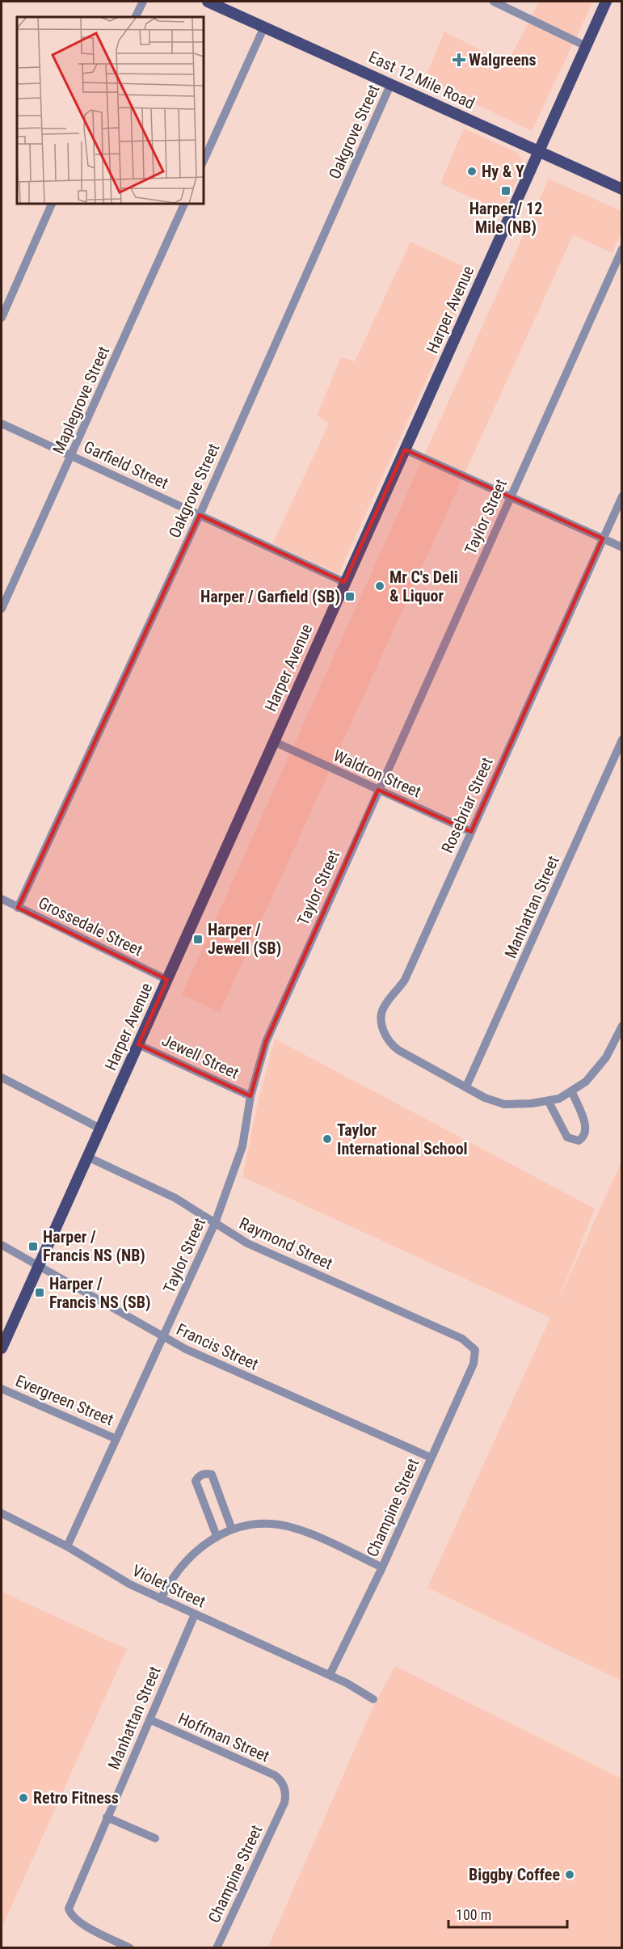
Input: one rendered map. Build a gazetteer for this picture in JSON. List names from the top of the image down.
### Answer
{
  "streets": {
    "main road": ["East 12 Mile Road", "Harper Avenue"],
    "street": [
      "Oakgrove Street",
      "Maplegrove Street",
      "Garfield Street",
      "Taylor Street",
      "Waldron Street",
      "Rosebriar Street",
      "Manhattan Street",
      "Grossedale Street",
      "Jewell Street",
      "Raymond Street",
      "Francis Street",
      "Evergreen Street",
      "Champine Street",
      "Violet Street",
      "Hoffman Street"
    ]
  },
  "crossings": [
    ["East 12 Mile Road", "Oakgrove Street"],
    ["East 12 Mile Road", "Harper Avenue"],
    ["Oakgrove Street", "Garfield Street"],
    ["Oakgrove Street", "Grossedale Street"],
    ["Harper Avenue", "Garfield Street"],
    ["Harper Avenue", "Waldron Street"],
    ["Harper Avenue", "Grossedale Street"],
    ["Harper Avenue", "Jewell Street"],
    ["Harper Avenue", "Raymond Street"],
    ["Harper Avenue", "Francis Street"],
    ["Maplegrove Street", "Garfield Street"],
    ["Taylor Street", "Waldron Street"],
    ["Taylor Street", "Jewell Street"],
    ["Taylor Street", "Raymond Street"],
    ["Taylor Street", "Francis Street"],
    ["Taylor Street", "Evergreen Street"],
    ["Taylor Street", "Violet Street"],
    ["Waldron Street", "Rosebriar Street"],
    ["Rosebriar Street", "Manhattan Street"],
    ["Manhattan Street", "Violet Street"],
    ["Manhattan Street", "Hoffman Street"],
    ["Raymond Street", "Champine Street"],
    ["Francis Street", "Champine Street"],
    ["Champine Street", "Violet Street"],
    ["Champine Street", "Hoffman Street"]
  ],
  "places": {
    "health": ["Walgreens"],
    "other": [
      "Hy & Y",
      "Mr C's Deli & Liquor",
      "Taylor International School",
      "Retro Fitness",
      "Biggby Coffee"
    ],
    "transit": [
      "Harper / 12 Mile (NB)",
      "Harper / Garfield (SB)",
      "Harper / Jewell (SB)",
      "Harper / Francis NS (NB)",
      "Harper / Francis NS (SB)"
    ]
  },
  "scale_bar": "100 m"
}
